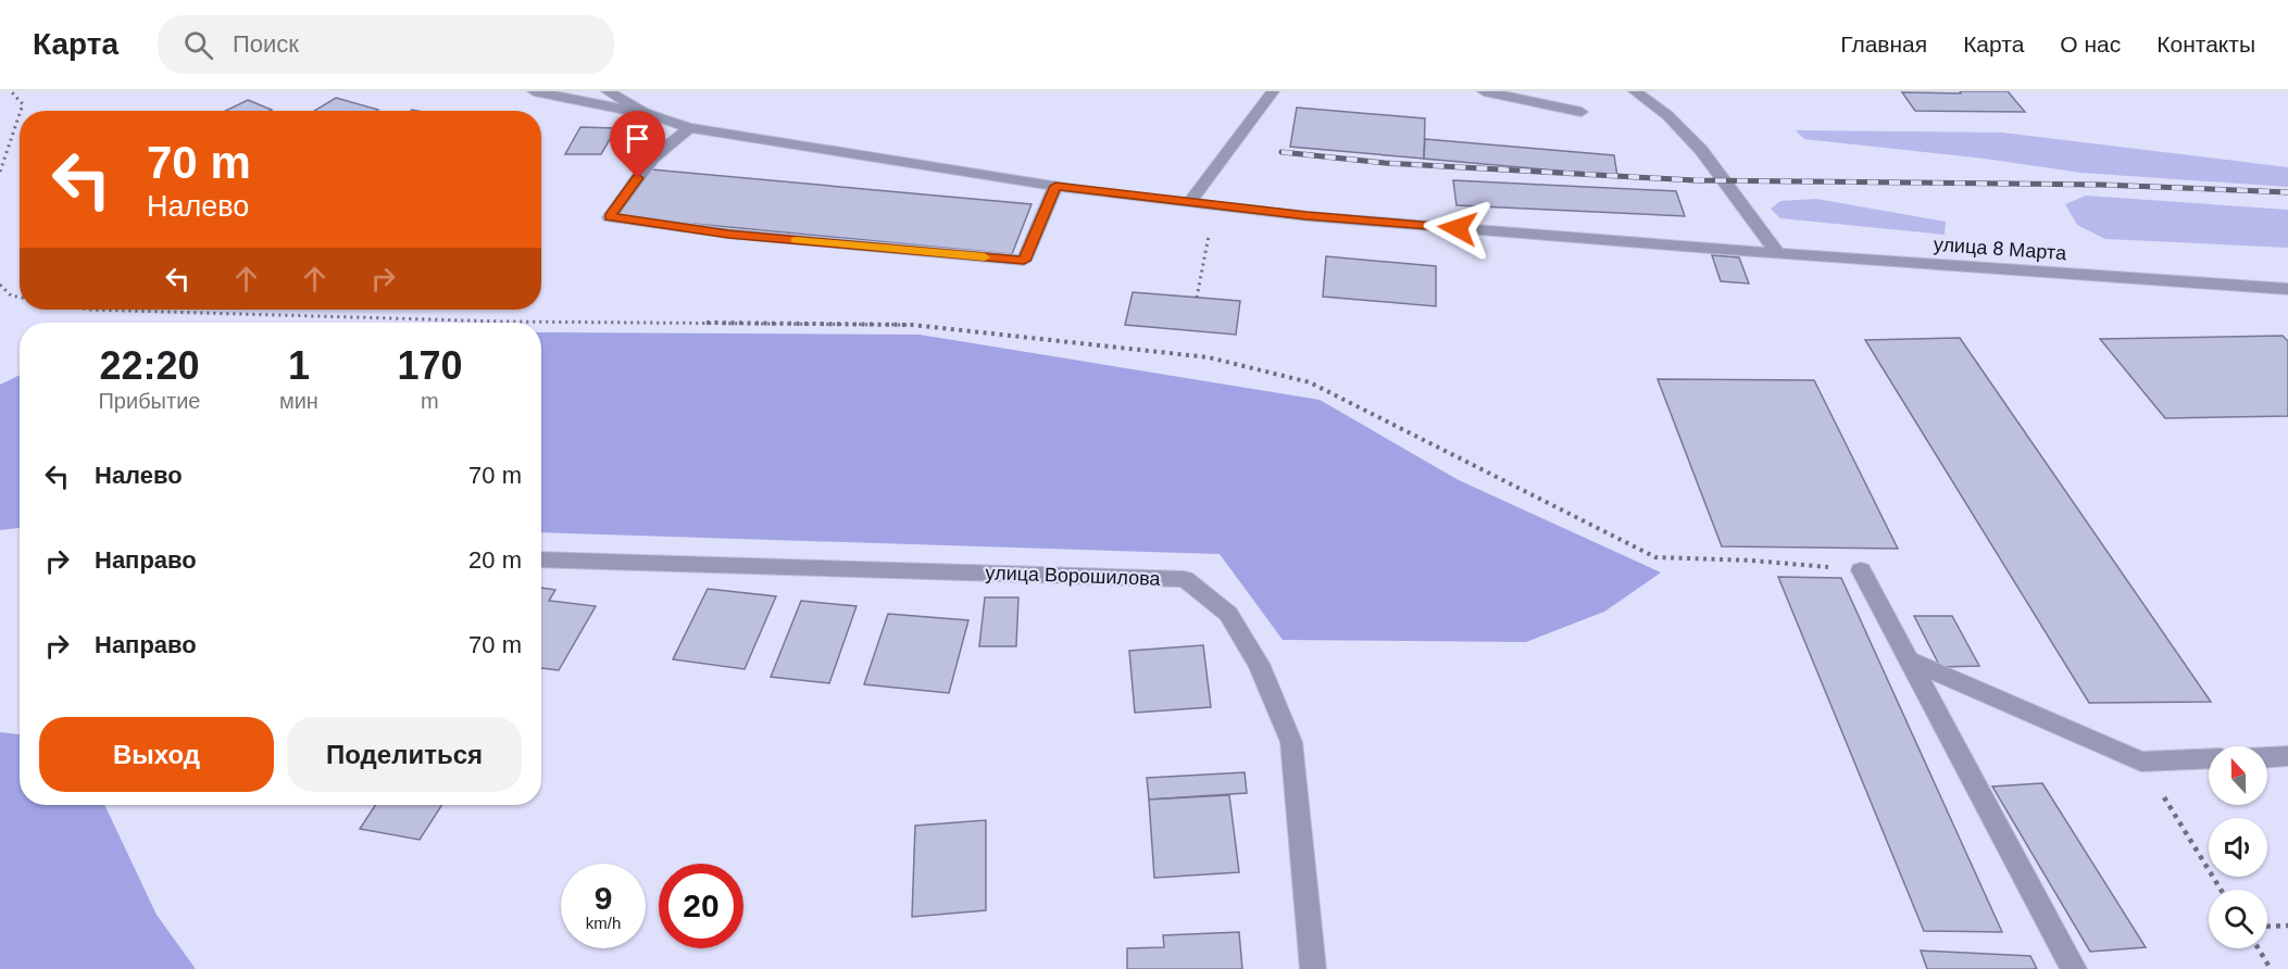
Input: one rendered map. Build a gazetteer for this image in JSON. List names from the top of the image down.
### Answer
{
  "streets": {
    "street": ["улица 8 Марта", "улица Ворошилова"]
  },
  "north": "top",
  "page": {
    "header": "Карта",
    "search": "Поиск",
    "nav": [
      "Главная",
      "Карта",
      "О нас",
      "Контакты"
    ],
    "turn": ["70 m", "Налево"],
    "eta": [
      "22:20",
      "Прибытие",
      "1",
      "мин",
      "170",
      "m"
    ],
    "list": [
      {
        "name": "Налево",
        "value": "70 m"
      },
      {
        "name": "Направо",
        "value": "20 m"
      },
      {
        "name": "Направо",
        "value": "70 m"
      }
    ],
    "buttons": ["Выход", "Поделиться"],
    "speed": "9 km/h",
    "limit": "20"
  }
}
